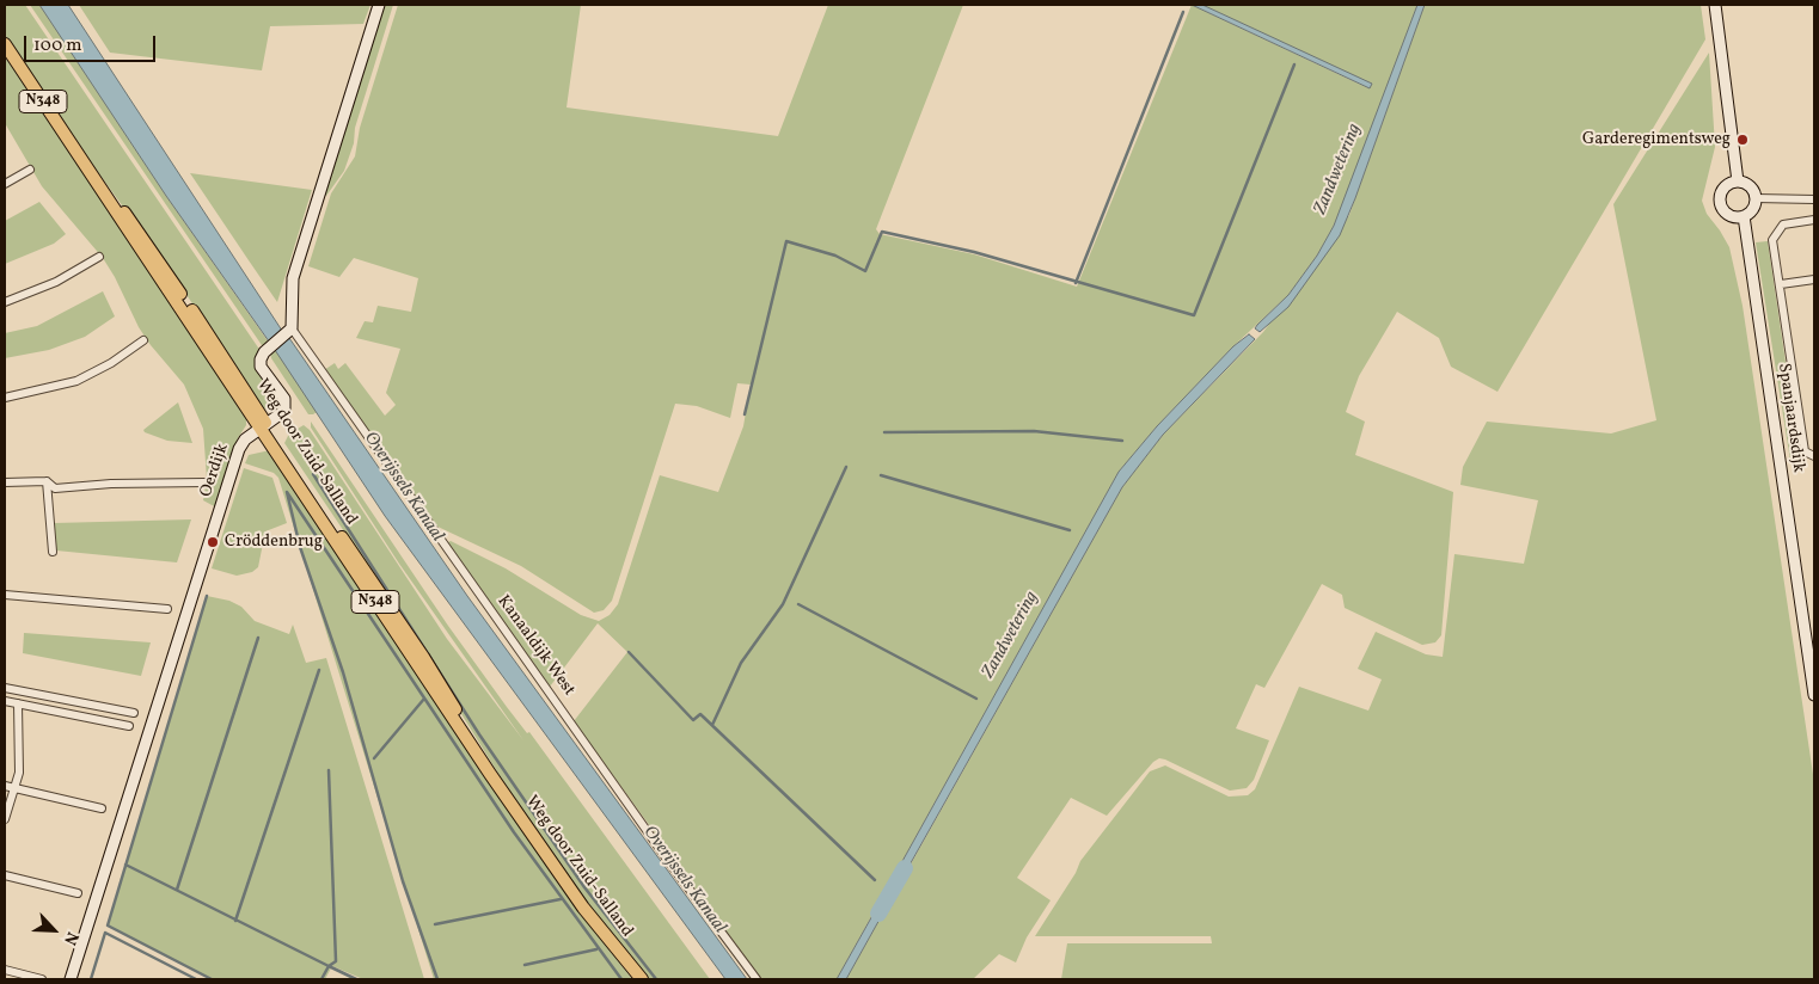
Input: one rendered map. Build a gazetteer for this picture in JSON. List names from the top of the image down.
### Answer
{
  "streets": {
    "main road": ["N348", "Weg door Zuid-Salland"],
    "street": ["Spanjaardsdijk", "Oerdijk", "Kanaaldijk West"]
  },
  "crossings": [
    ["Weg door Zuid-Salland", "Oerdijk"],
    ["Oerdijk", "Kanaaldijk West"]
  ],
  "water": ["Zandwetering", "Overijssels Kanaal"],
  "places": ["Garderegimentsweg", "Cröddenbrug"],
  "scale_bar": "100 m",
  "north": "bottom right"
}
